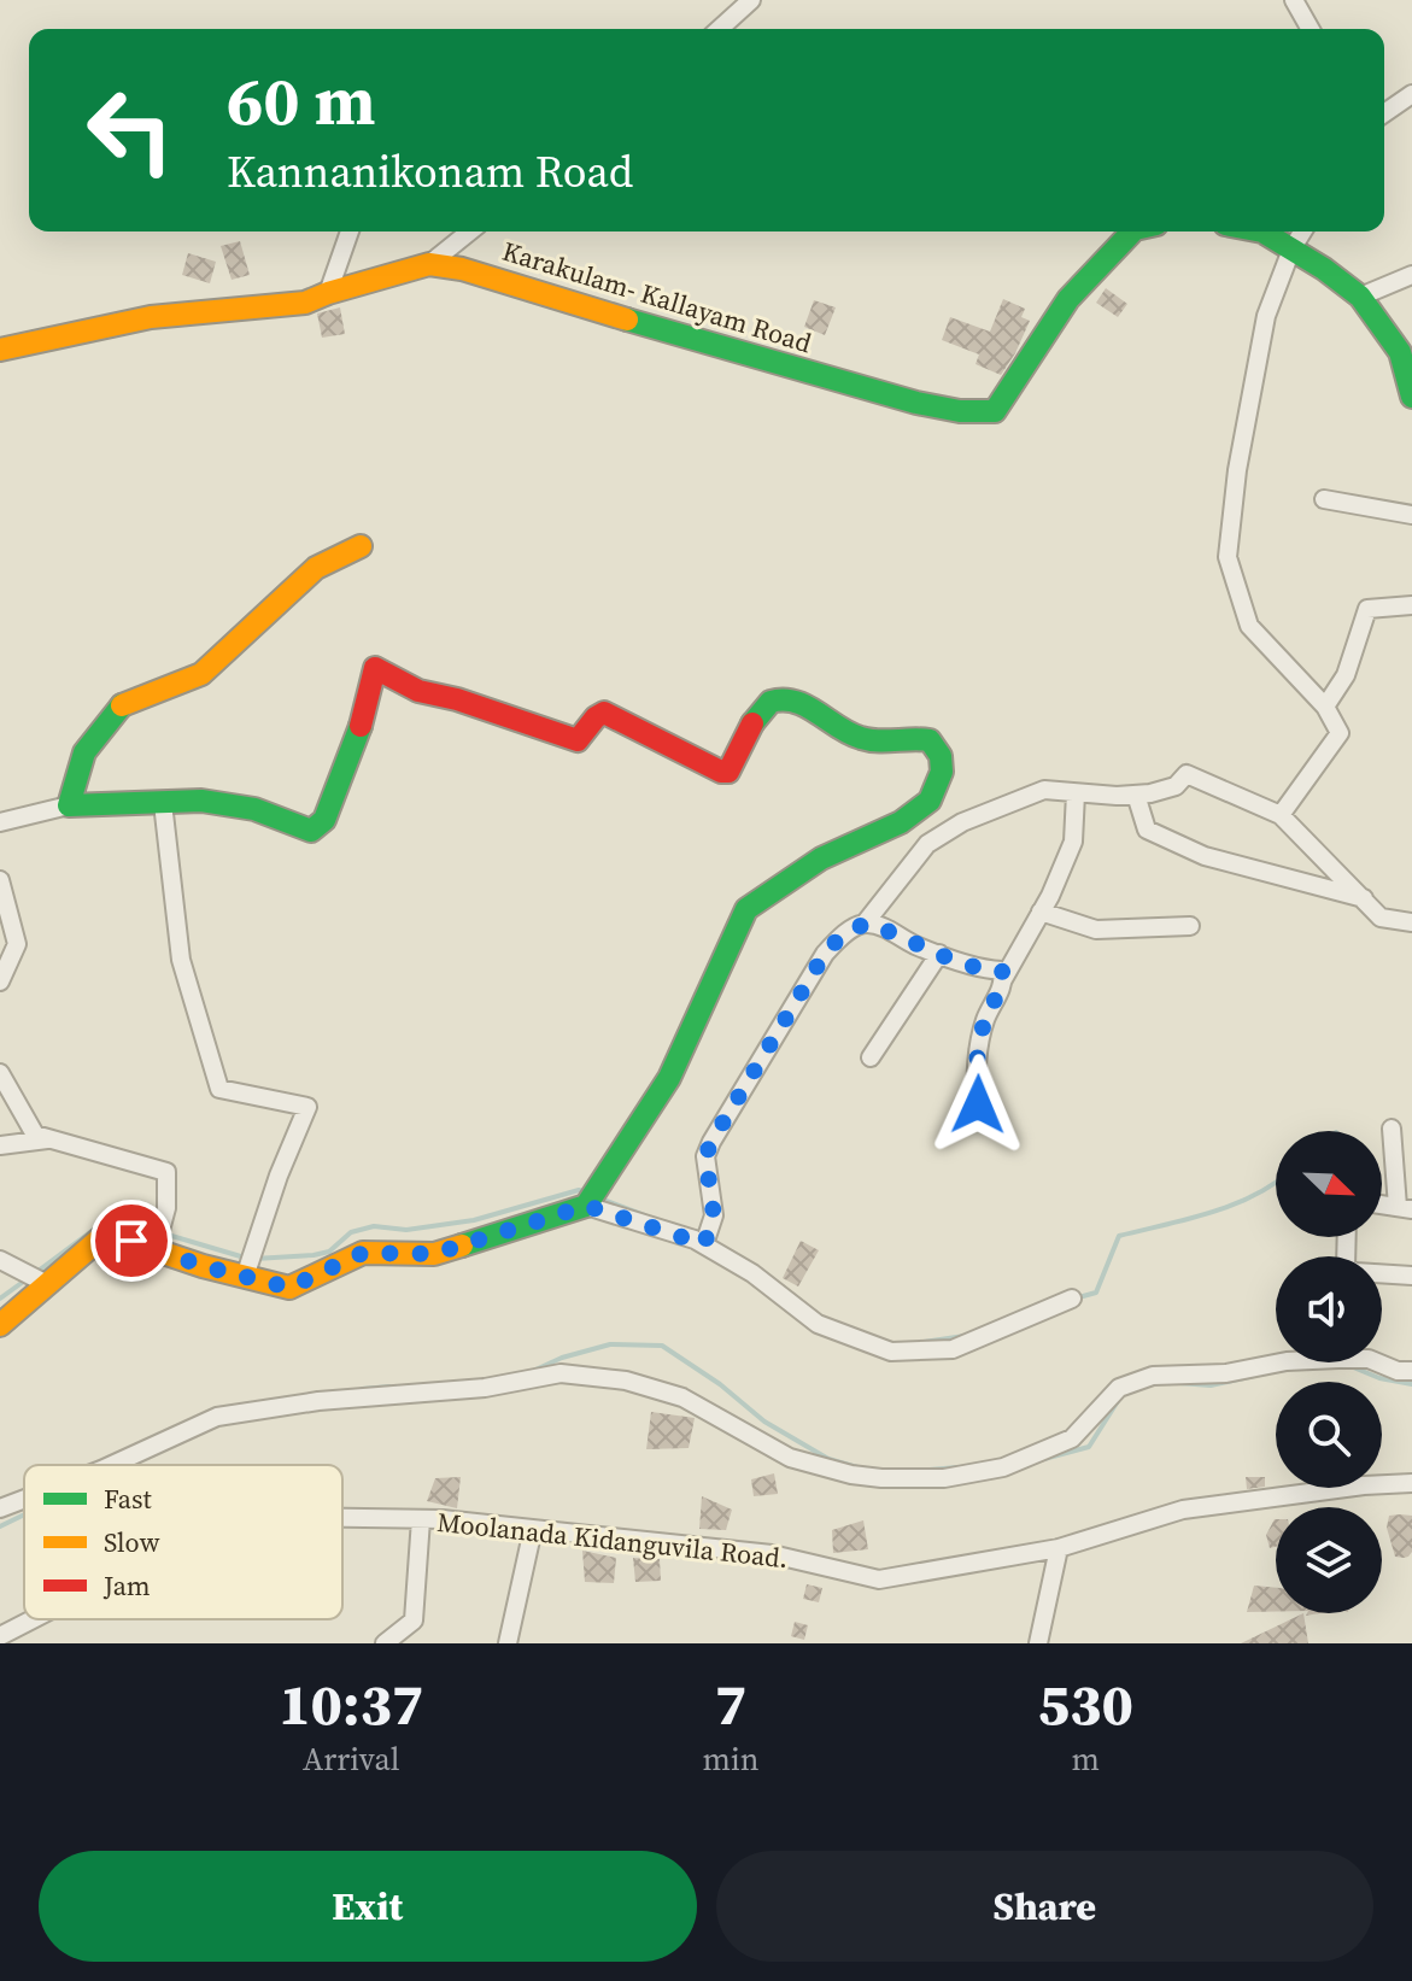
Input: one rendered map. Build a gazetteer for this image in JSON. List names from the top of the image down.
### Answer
{
  "streets": {
    "street": ["Karakulam- Kallayam Road", "Moolanada Kidanguvila Road."]
  },
  "legend": ["Fast", "Slow", "Jam"],
  "north": "bottom right",
  "page": {
    "turn": ["60 m", "Kannanikonam Road"],
    "eta": [
      "10:37",
      "Arrival",
      "7",
      "min",
      "530",
      "m"
    ],
    "buttons": ["Exit", "Share"]
  }
}
